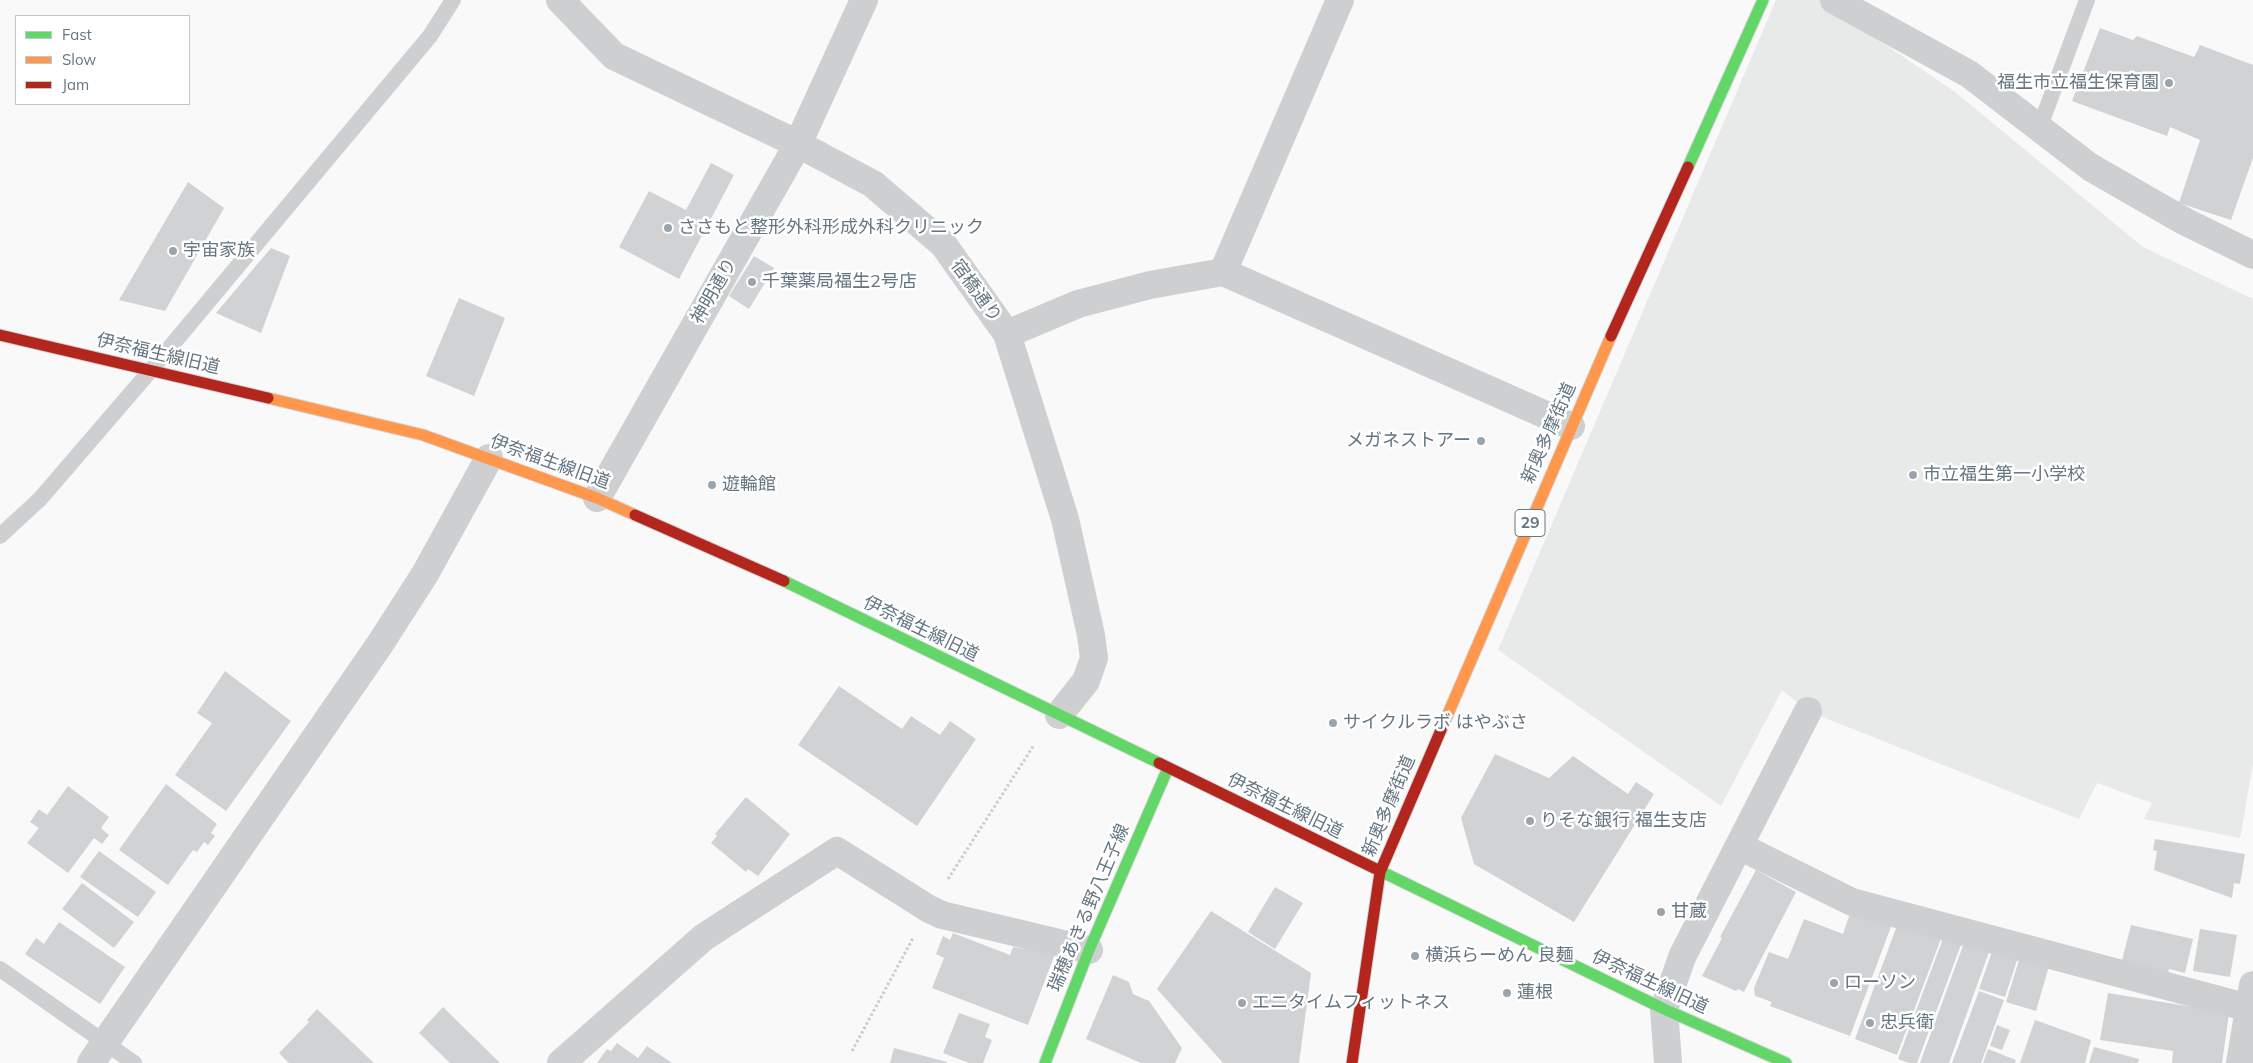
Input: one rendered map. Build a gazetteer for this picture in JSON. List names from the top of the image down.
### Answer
{
  "streets": {
    "street": [
      "神明通り",
      "宿橋通り",
      "伊奈福生線旧道",
      "新奥多摩街道",
      "29",
      "瑞穂あきる野八王子線"
    ]
  },
  "crossings": [
    ["神明通り", "宿橋通り"],
    ["神明通り", "伊奈福生線旧道"],
    ["宿橋通り", "伊奈福生線旧道"],
    ["伊奈福生線旧道", "新奥多摩街道"],
    ["伊奈福生線旧道", "瑞穂あきる野八王子線"]
  ],
  "places": [
    "福生市立福生保育園",
    "ささもと整形外科形成外科クリニック",
    "宇宙家族",
    "千葉薬局福生2号店",
    "メガネストアー",
    "市立福生第一小学校",
    "遊輪館",
    "サイクルラボ はやぶさ",
    "りそな銀行 福生支店",
    "甘蔵",
    "横浜らーめん 良麺",
    "ローソン",
    "蓮根",
    "エニタイムフィットネス",
    "忠兵衛"
  ],
  "legend": ["Fast", "Slow", "Jam"]
}
